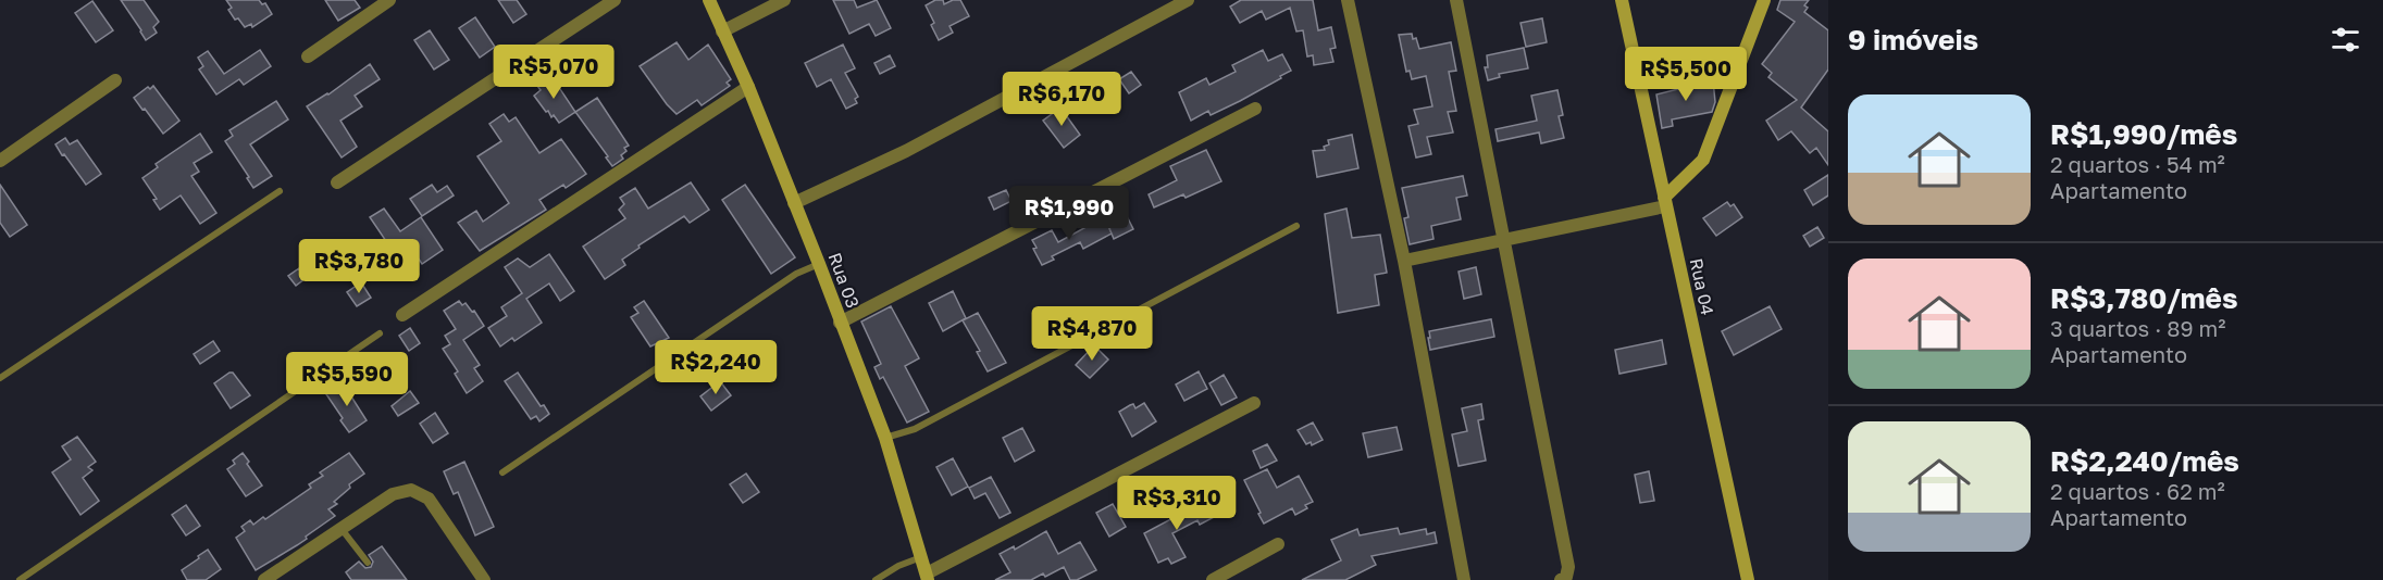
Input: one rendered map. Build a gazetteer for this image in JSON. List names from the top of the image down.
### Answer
{
  "streets": {
    "street": ["Rua 03", "Rua 04"]
  },
  "page": {
    "heading": "9 imóveis",
    "price": [
      "R$5,070",
      "R$5,500",
      "R$6,170",
      "R$1,990",
      "R$3,780",
      "R$4,870",
      "R$2,240",
      "R$5,590",
      "R$3,310"
    ],
    "list": [
      {
        "name": "R$1,990/mês",
        "note": "2 quartos · 54 m² · Apartamento"
      },
      {
        "name": "R$3,780/mês",
        "note": "3 quartos · 89 m² · Apartamento"
      },
      {
        "name": "R$2,240/mês",
        "note": "2 quartos · 62 m² · Apartamento"
      }
    ]
  }
}
